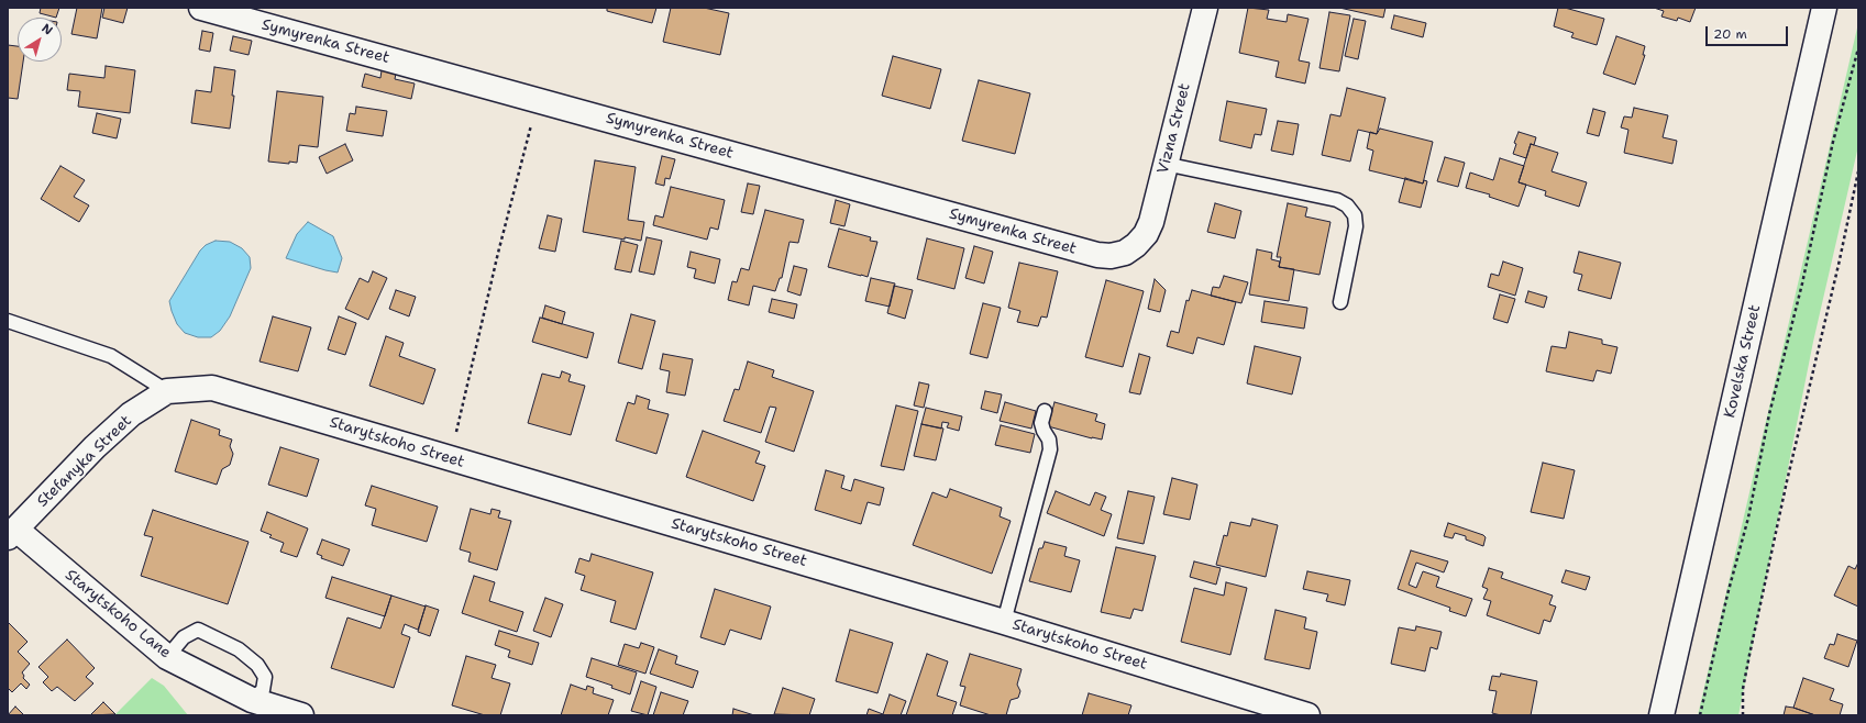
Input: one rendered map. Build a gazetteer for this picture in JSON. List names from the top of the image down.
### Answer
{
  "streets": {
    "street": [
      "Symyrenka Street",
      "Vizna Street",
      "Kovelska Street",
      "Starytskoho Street",
      "Stefanyka Street",
      "Starytskoho Lane"
    ]
  },
  "crossings": [
    ["Symyrenka Street", "Vizna Street"],
    ["Starytskoho Street", "Stefanyka Street"],
    ["Stefanyka Street", "Starytskoho Lane"]
  ],
  "scale_bar": "20 m",
  "north": "top right"
}
